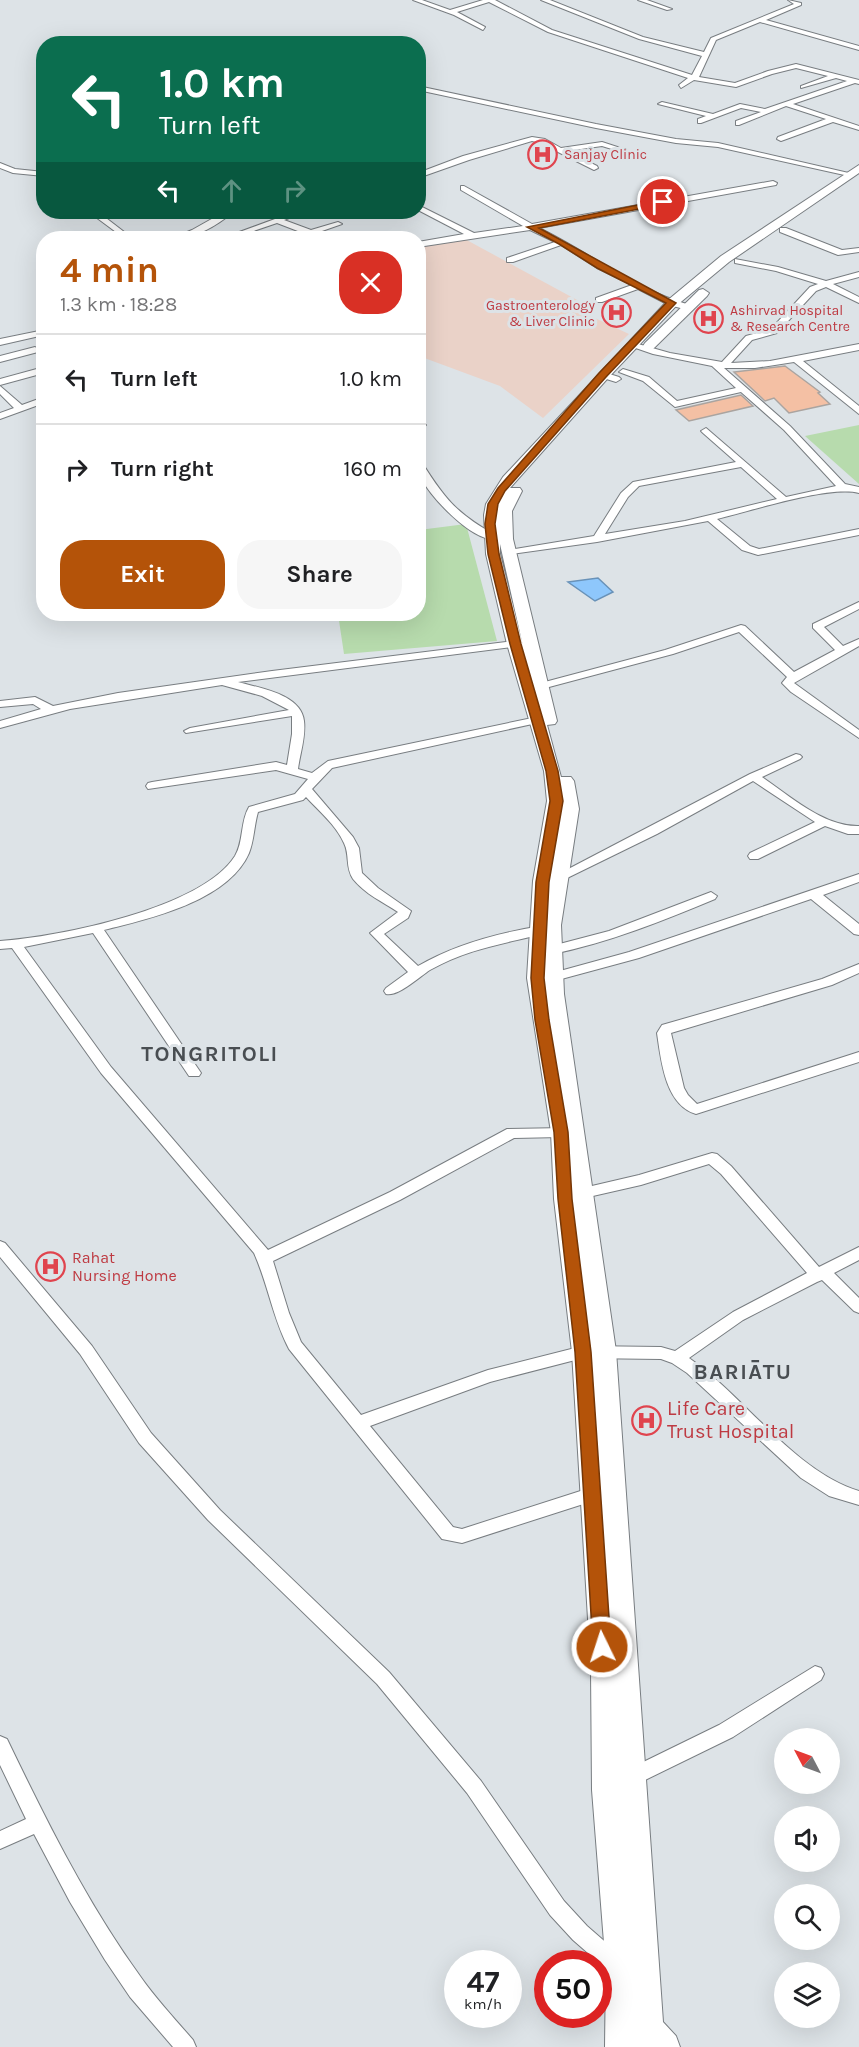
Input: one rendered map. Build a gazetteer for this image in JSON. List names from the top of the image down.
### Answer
{
  "districts": ["TONGRITOLI", "BARIĀTU"],
  "places": {
    "hospital": [
      "Sanjay Clinic",
      "Gastroenterology & Liver Clinic",
      "Ashirvad Hospital & Research Centre",
      "Rahat Nursing Home",
      "Life Care Trust Hospital"
    ]
  },
  "north": "top left",
  "page": {
    "turn": ["1.0 km", "Turn left"],
    "heading": ["4 min", "1.3 km · 18:28"],
    "list": [
      {
        "name": "Turn left",
        "value": "1.0 km"
      },
      {
        "name": "Turn right",
        "value": "160 m"
      }
    ],
    "buttons": ["Exit", "Share"],
    "speed": "47 km/h",
    "limit": "50"
  }
}
